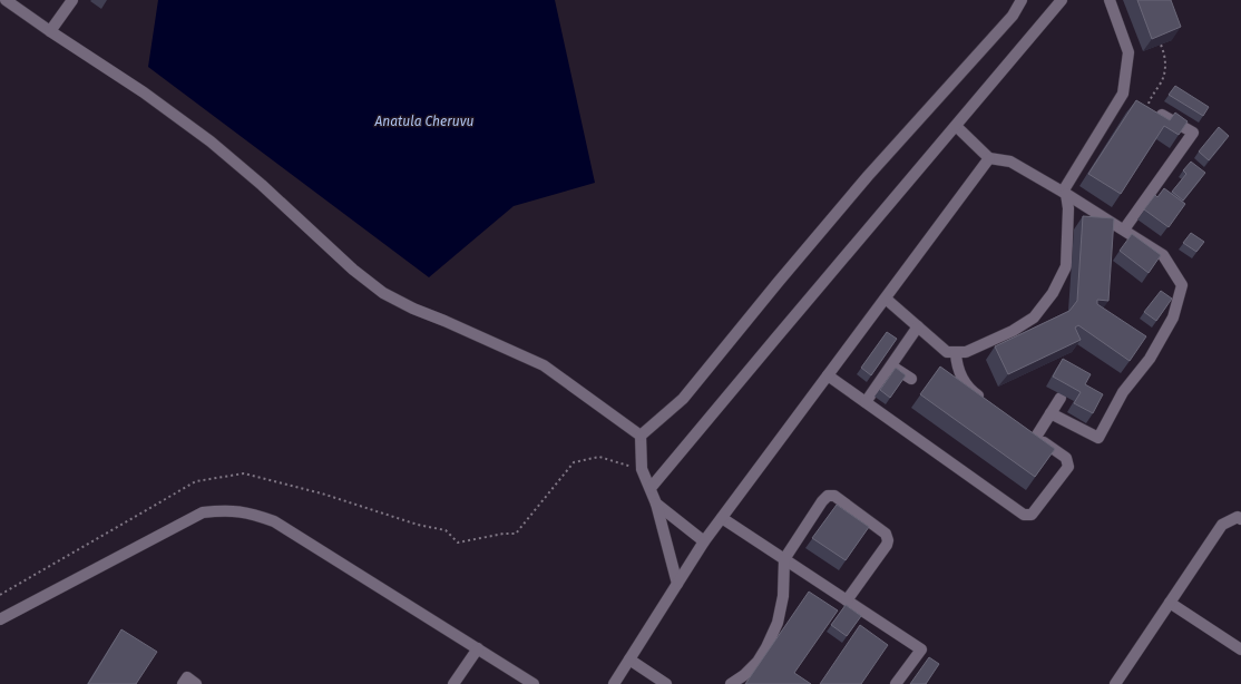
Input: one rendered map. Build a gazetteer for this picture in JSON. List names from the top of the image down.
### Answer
{
  "water": ["Anatula Cheruvu"]
}
